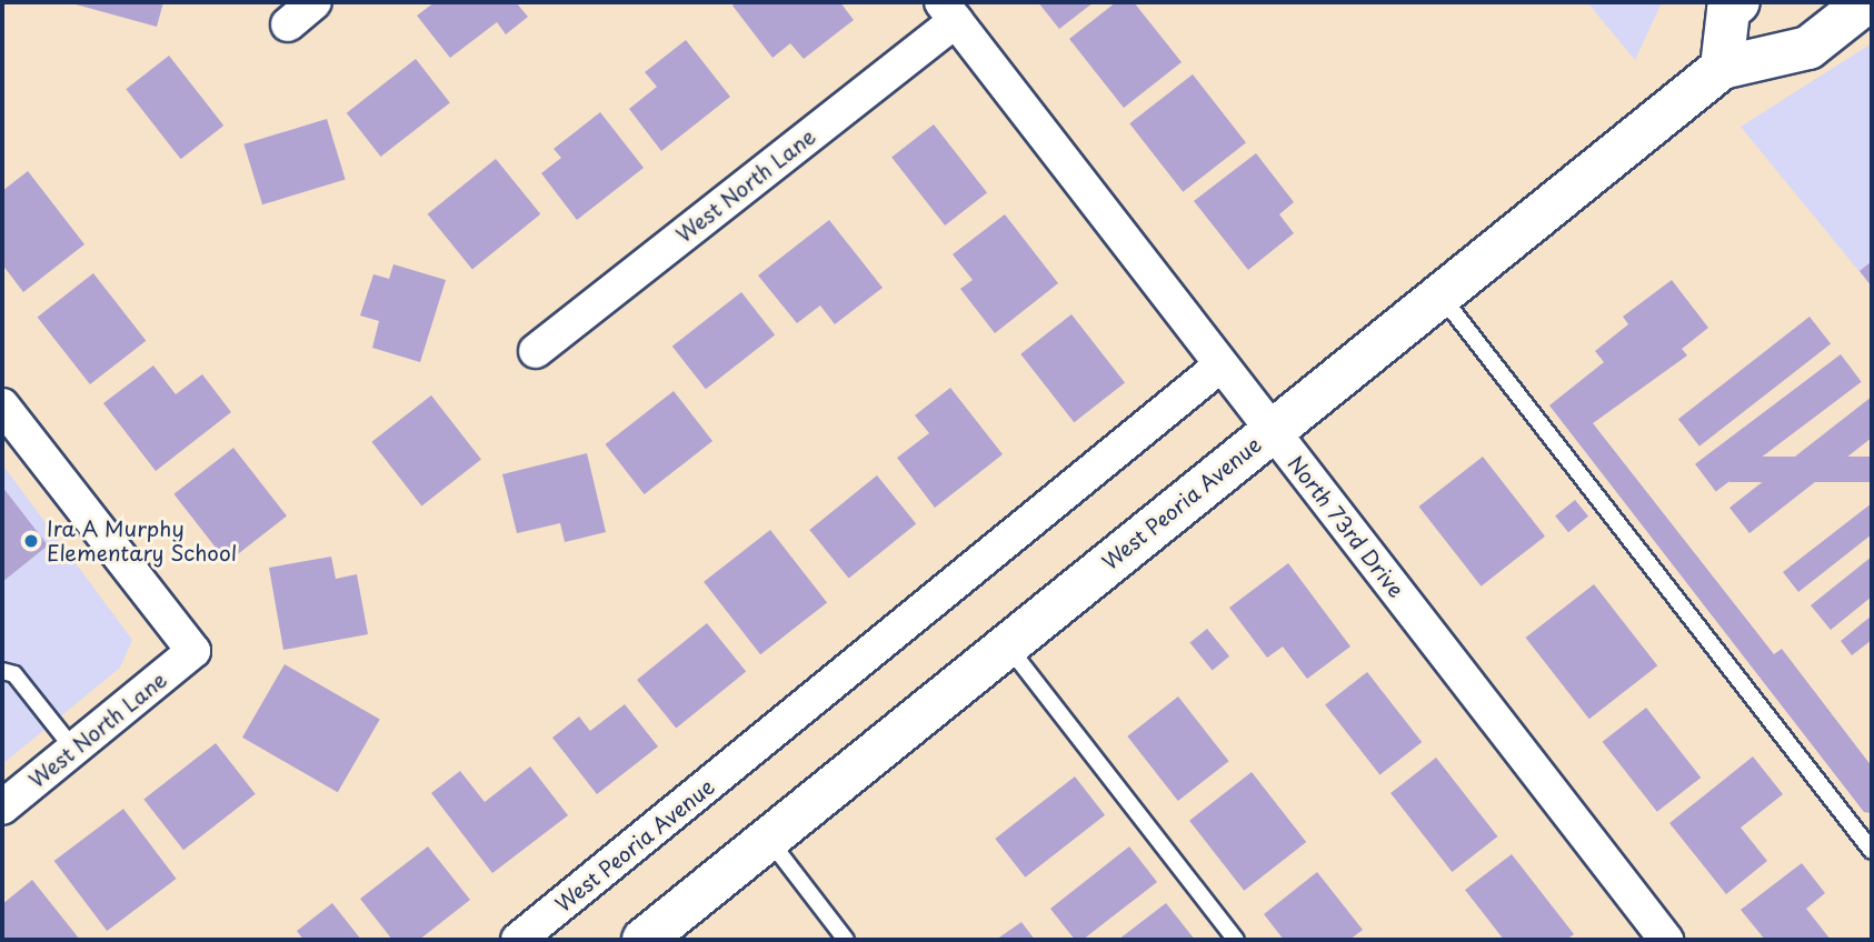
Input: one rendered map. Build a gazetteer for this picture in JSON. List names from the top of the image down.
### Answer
{
  "streets": {
    "main road": ["West Peoria Avenue"],
    "street": ["West North Lane", "North 73rd Drive"]
  },
  "crossings": [
    ["West North Lane", "North 73rd Drive"],
    ["West Peoria Avenue", "North 73rd Drive"]
  ],
  "places": ["Ira A Murphy Elementary School"]
}
